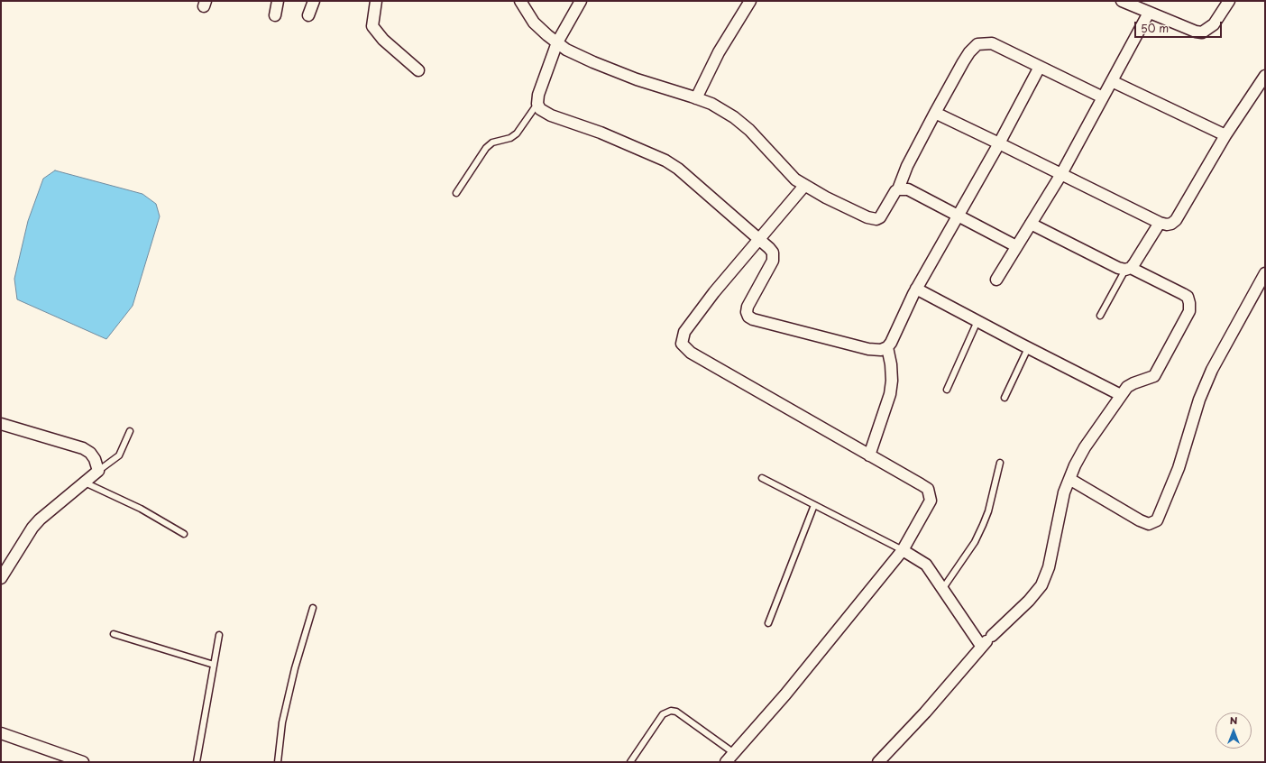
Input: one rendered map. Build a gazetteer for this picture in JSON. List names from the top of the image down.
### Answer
{
  "scale_bar": "50 m",
  "north": "top"
}
